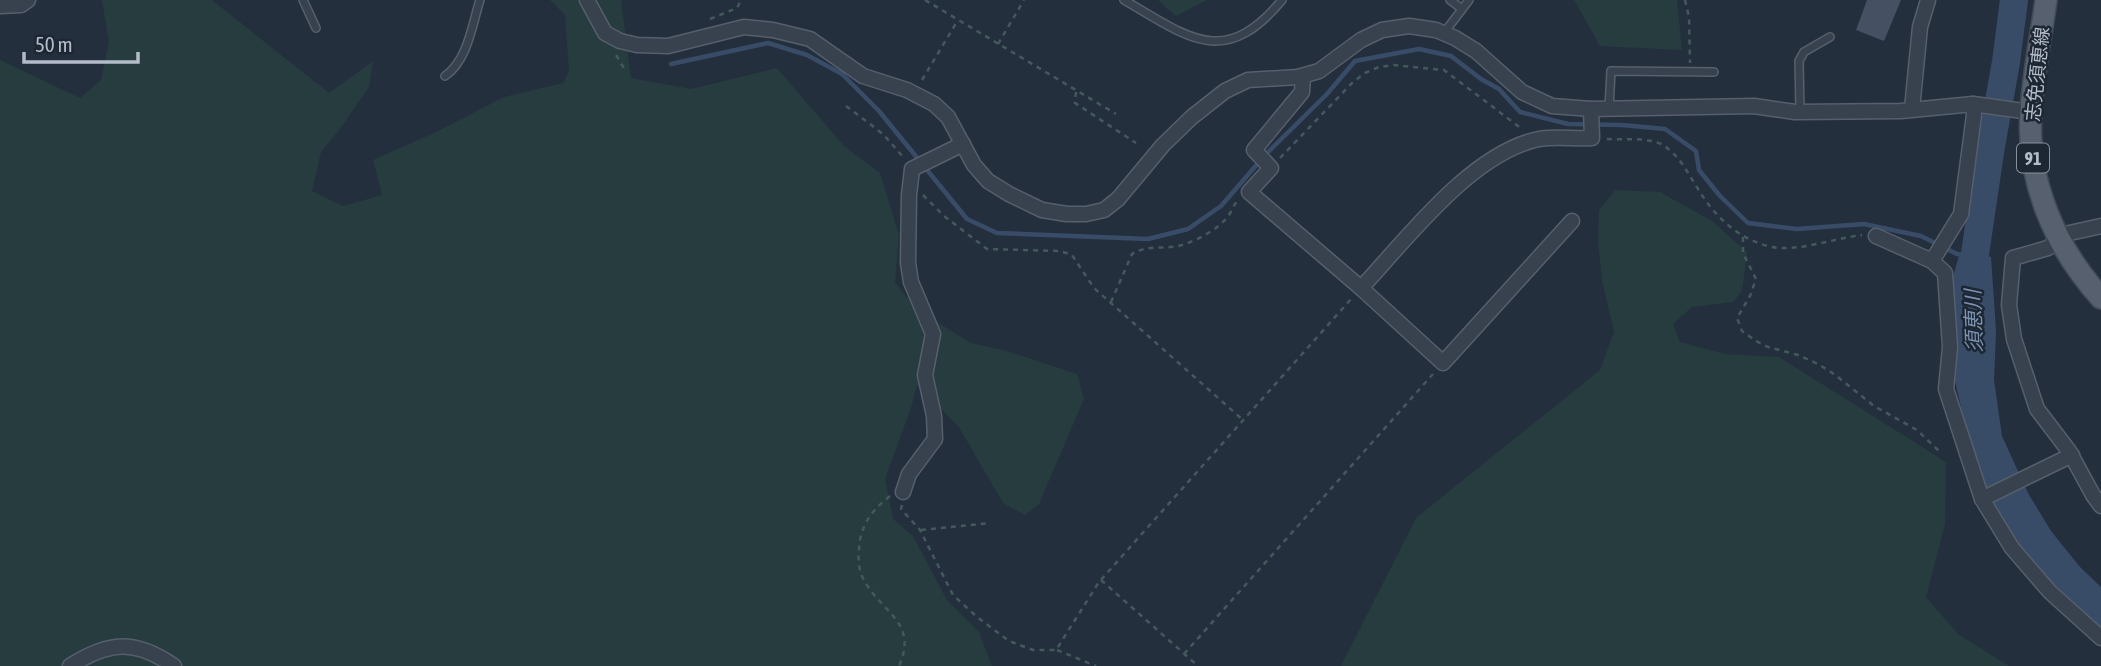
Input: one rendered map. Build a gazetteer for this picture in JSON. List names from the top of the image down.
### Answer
{
  "streets": {
    "main road": ["志免須恵線", "91"]
  },
  "water": ["須恵川"],
  "scale_bar": "50 m"
}
